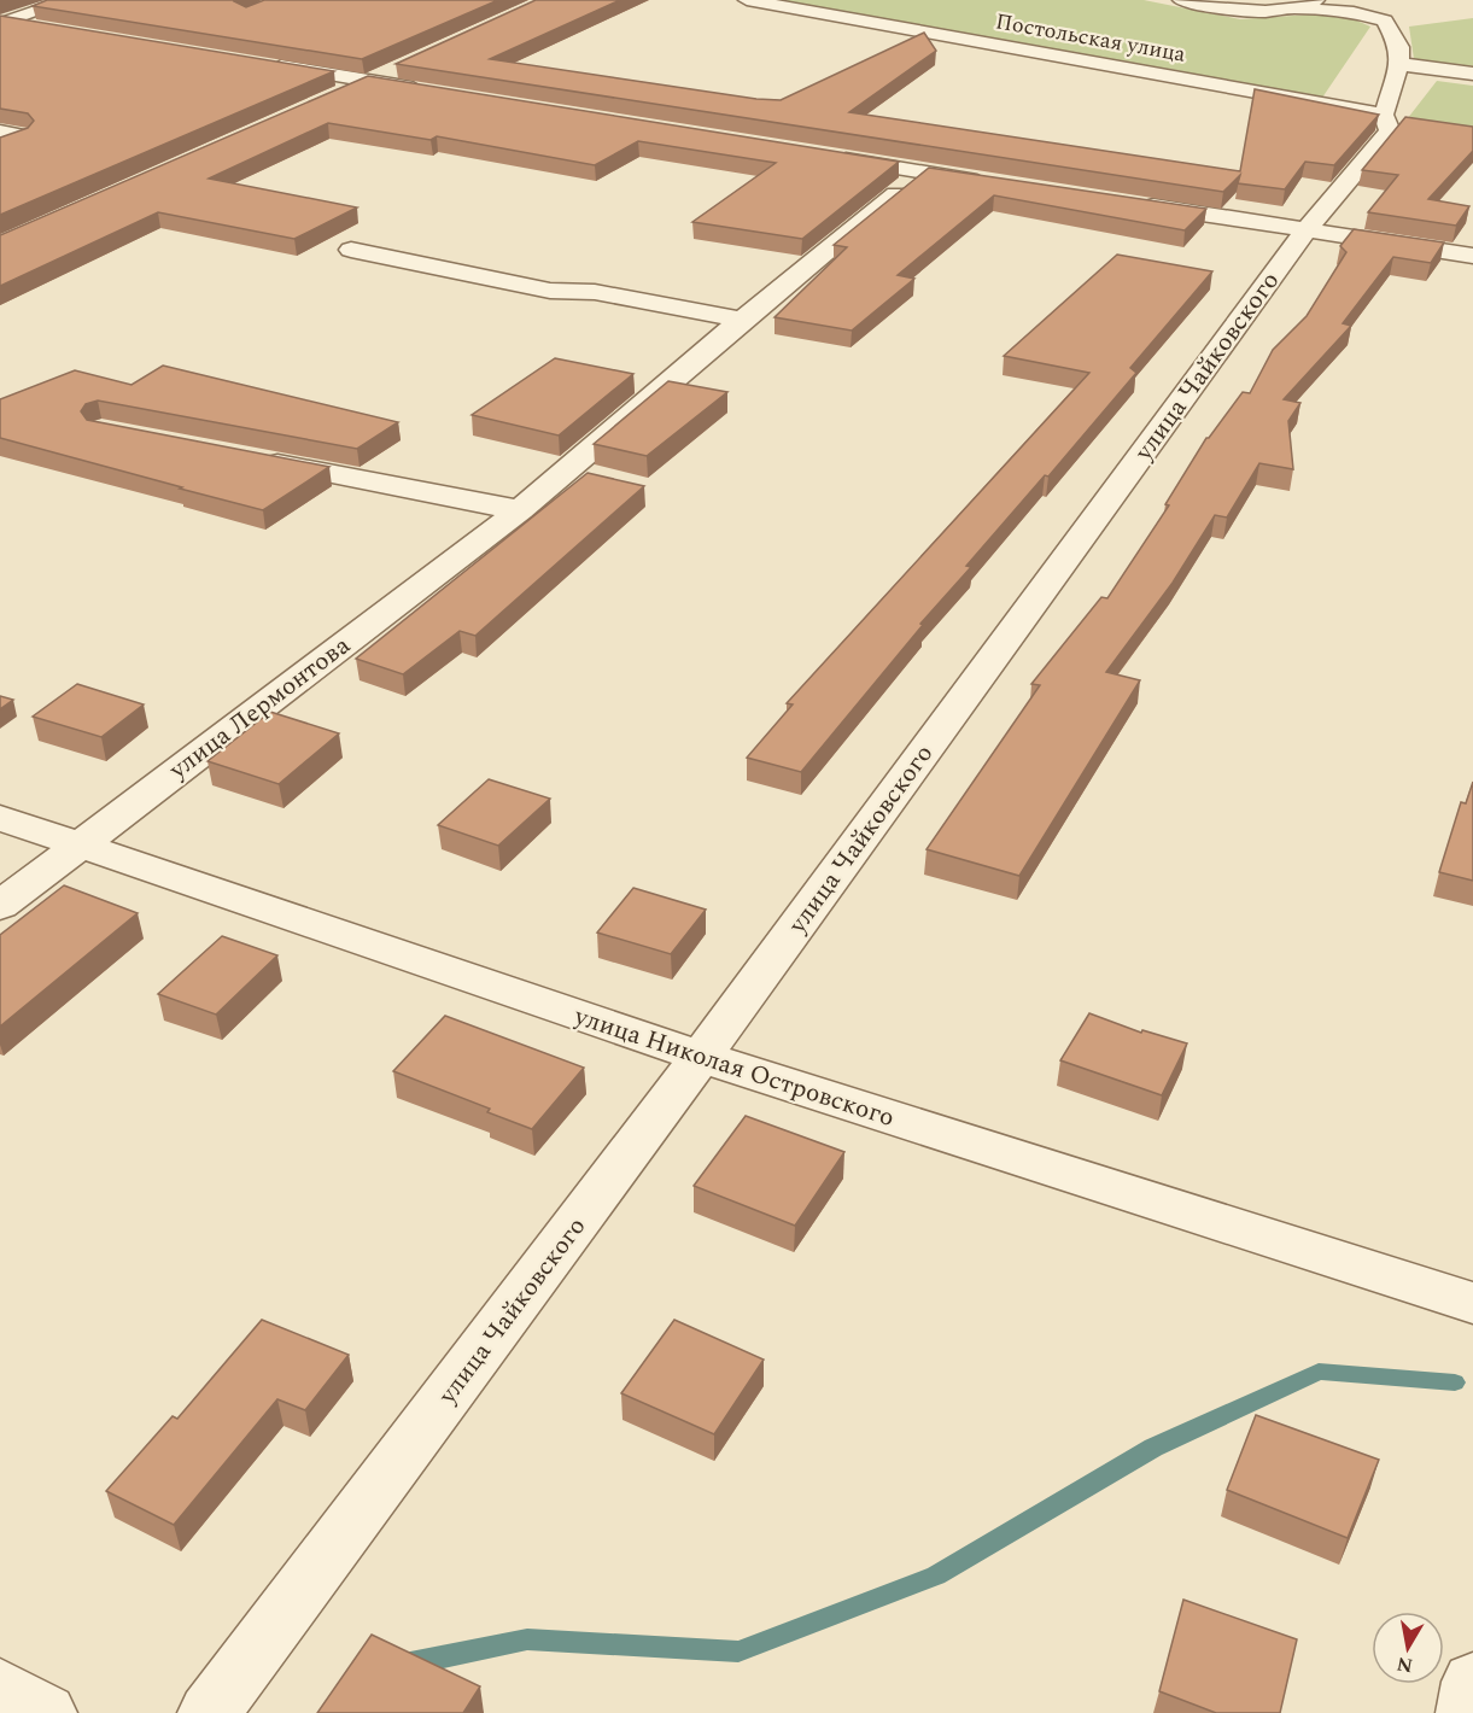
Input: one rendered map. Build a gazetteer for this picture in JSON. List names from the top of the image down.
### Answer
{
  "streets": {
    "street": [
      "Постольская улица",
      "улица Чайковского",
      "улица Лермонтова",
      "улица Николая Островского"
    ]
  },
  "crossings": [
    ["Постольская улица", "улица Чайковского"],
    ["улица Чайковского", "улица Николая Островского"],
    ["улица Лермонтова", "улица Николая Островского"]
  ],
  "north": "bottom"
}
